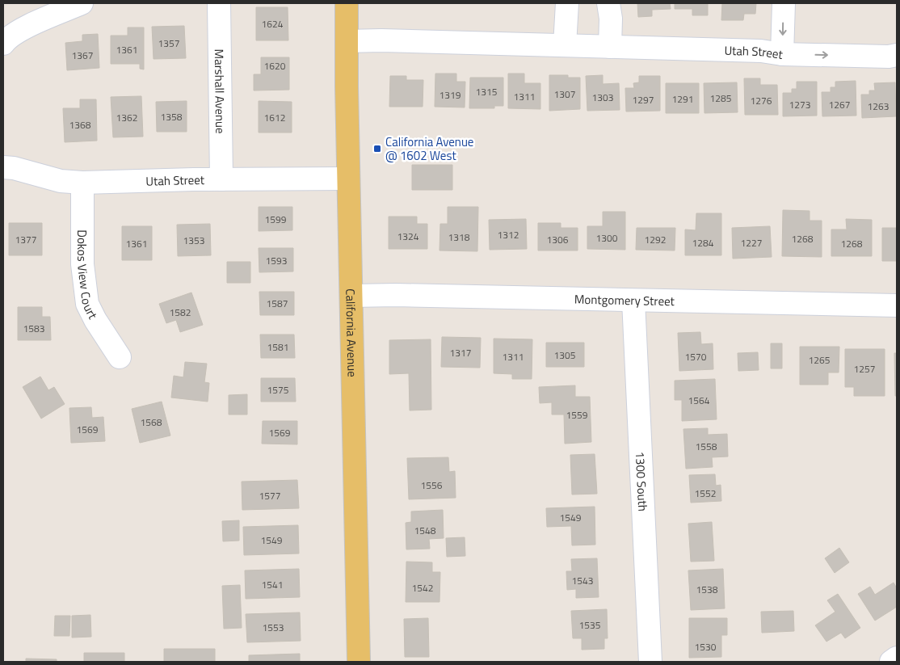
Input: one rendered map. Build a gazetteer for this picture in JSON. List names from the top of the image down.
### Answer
{
  "streets": {
    "main road": ["California Avenue"],
    "street": [
      "Utah Street",
      "Marshall Avenue",
      "Dokos View Court",
      "Montgomery Street",
      "1300 South"
    ]
  },
  "crossings": [
    ["Utah Street", "Marshall Avenue"],
    ["Utah Street", "Dokos View Court"],
    ["Utah Street", "California Avenue"],
    ["Montgomery Street", "California Avenue"],
    ["Montgomery Street", "1300 South"]
  ],
  "places": {
    "transit": ["California Avenue @ 1602 West"]
  },
  "house_numbers": [
    "1624",
    "1357",
    "1361",
    "1367",
    "1620",
    "1315",
    "1307",
    "1319",
    "1311",
    "1303",
    "1285",
    "1291",
    "1297",
    "1276",
    "1273",
    "1267",
    "1263",
    "1358",
    "1362",
    "1612",
    "1368",
    "1599",
    "1312",
    "1324",
    "1318",
    "1300",
    "1268",
    "1377",
    "1306",
    "1292",
    "1353",
    "1284",
    "1227",
    "1361",
    "1268",
    "1593",
    "1587",
    "1582",
    "1583",
    "1581",
    "1317",
    "1305",
    "1311",
    "1570",
    "1265",
    "1257",
    "1575",
    "1564",
    "1559",
    "1568",
    "1569",
    "1569",
    "1558",
    "1556",
    "1552",
    "1577",
    "1549",
    "1548",
    "1549",
    "1543",
    "1541",
    "1542",
    "1538",
    "1535",
    "1553",
    "1530"
  ]
}
